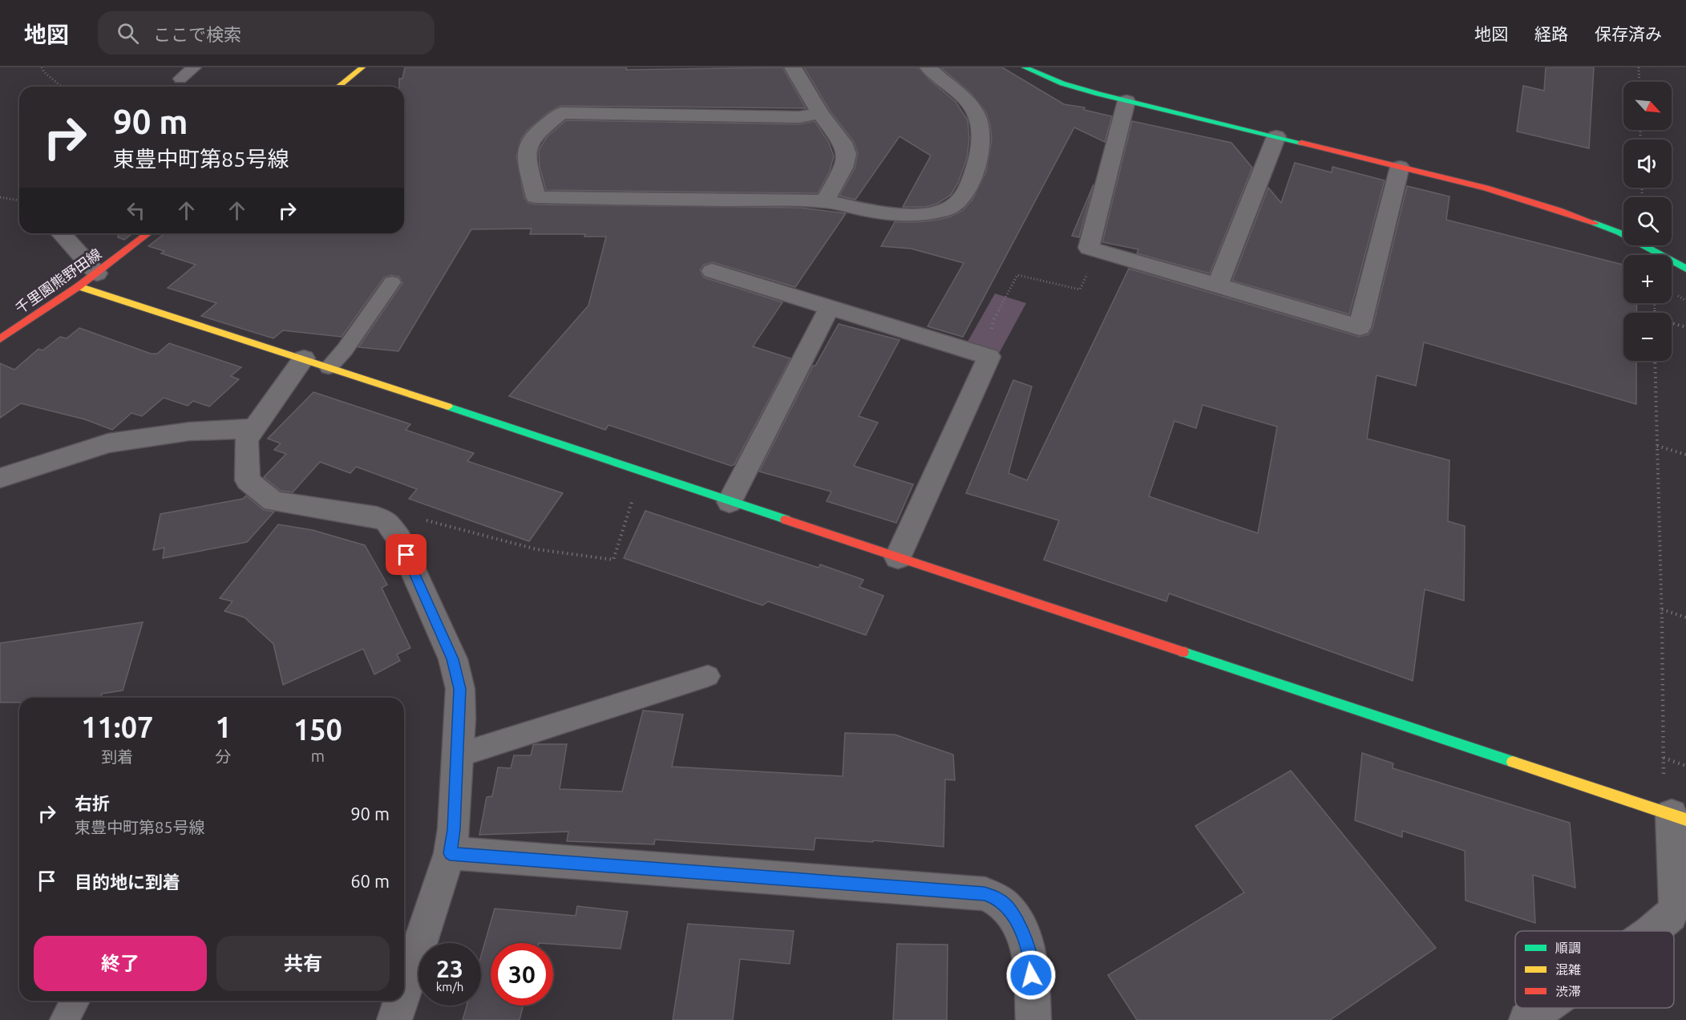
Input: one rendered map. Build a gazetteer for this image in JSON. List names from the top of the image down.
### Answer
{
  "streets": {
    "street": ["千里園熊野田線"]
  },
  "legend": ["順調", "混雑", "渋滞"],
  "north": "bottom right",
  "page": {
    "header": "地図",
    "search": "ここで検索",
    "nav": ["地図", "経路", "保存済み"],
    "map_buttons": ["+", "−"],
    "turn": ["90 m", "東豊中町第85号線"],
    "eta": [
      "11:07",
      "到着",
      "1",
      "分",
      "150",
      "m"
    ],
    "list": [
      {
        "name": "右折",
        "note": "東豊中町第85号線",
        "value": "90 m"
      },
      {
        "name": "目的地に到着",
        "value": "60 m"
      }
    ],
    "buttons": ["終了", "共有"],
    "speed": "23 km/h",
    "limit": "30"
  }
}
